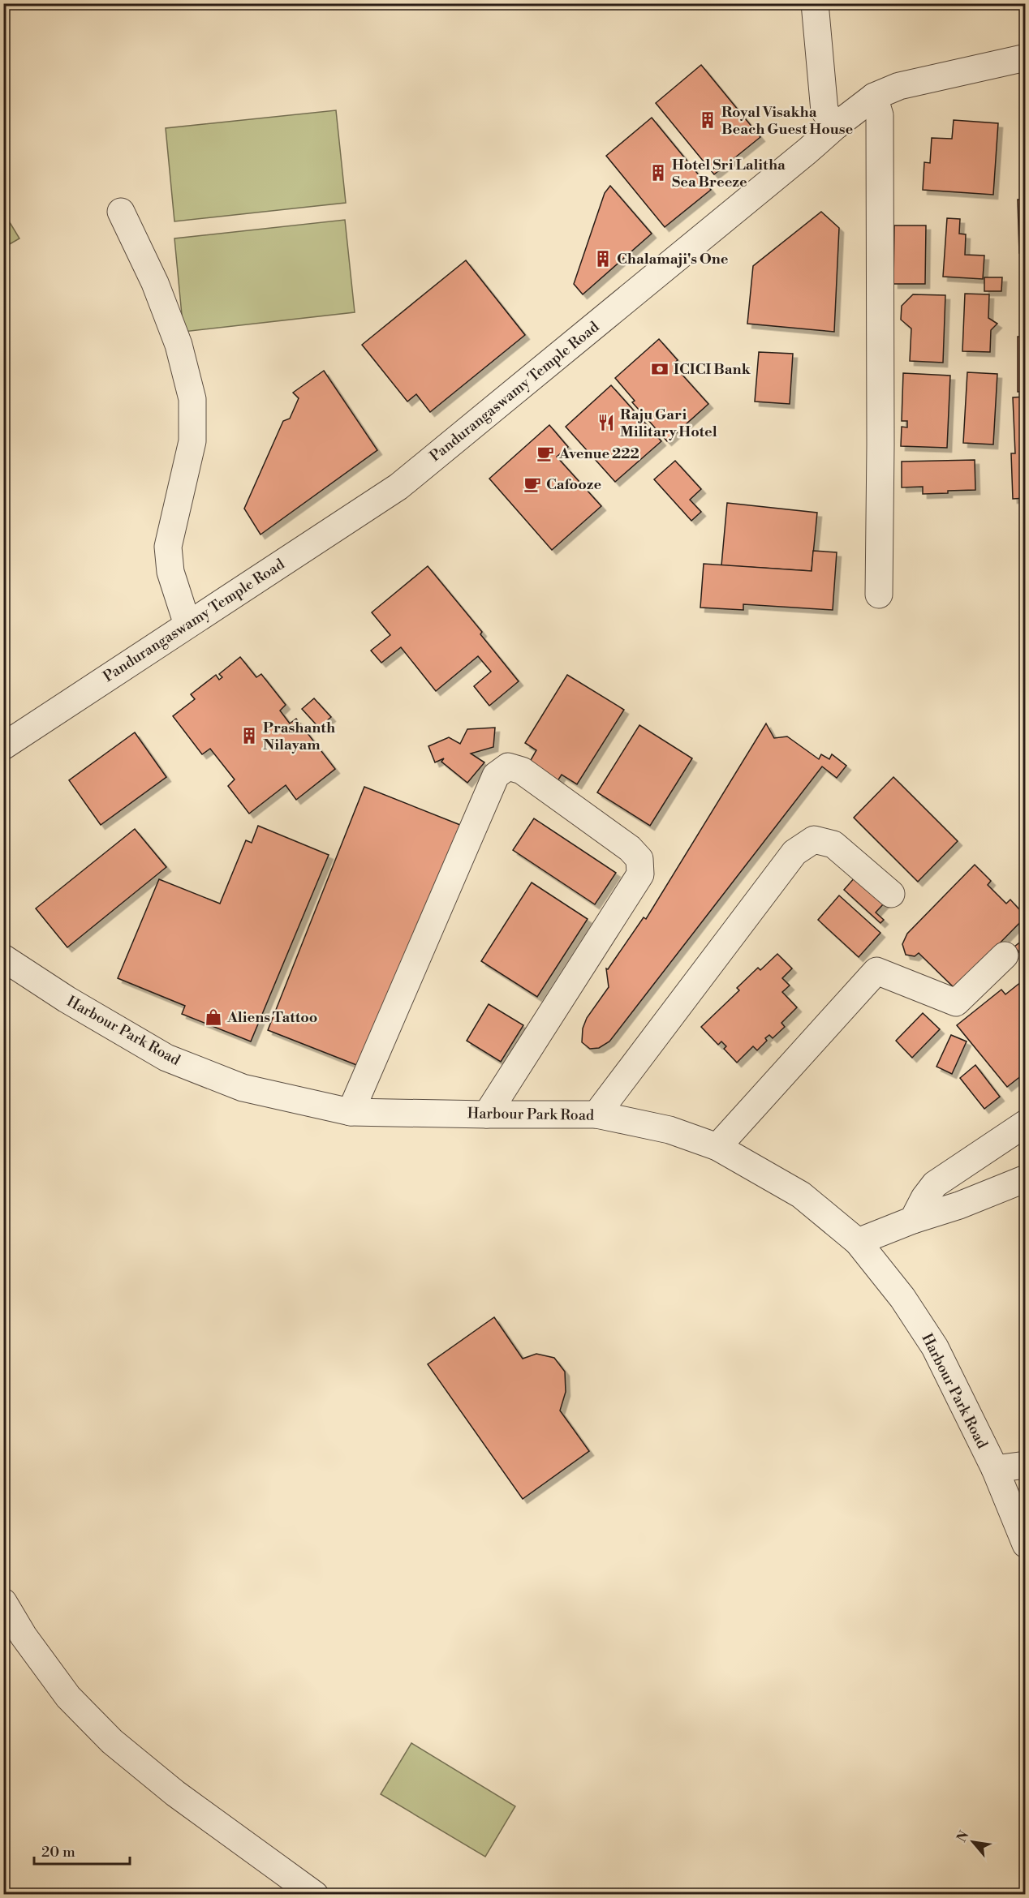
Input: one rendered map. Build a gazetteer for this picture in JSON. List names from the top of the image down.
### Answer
{
  "streets": {
    "street": ["Pandurangaswamy Temple Road", "Harbour Park Road"]
  },
  "places": {
    "building": [
      "Royal Visakha Beach Guest House",
      "Hotel Sri Lalitha Sea Breeze",
      "Chalamaji's One",
      "Prashanth Nilayam"
    ],
    "bank": ["ICICI Bank"],
    "restaurant": ["Raju Gari Military Hotel"],
    "cafe": ["Avenue 222", "Cafooze"],
    "shop": ["Aliens Tattoo"]
  },
  "scale_bar": "20 m",
  "north": "top left"
}
